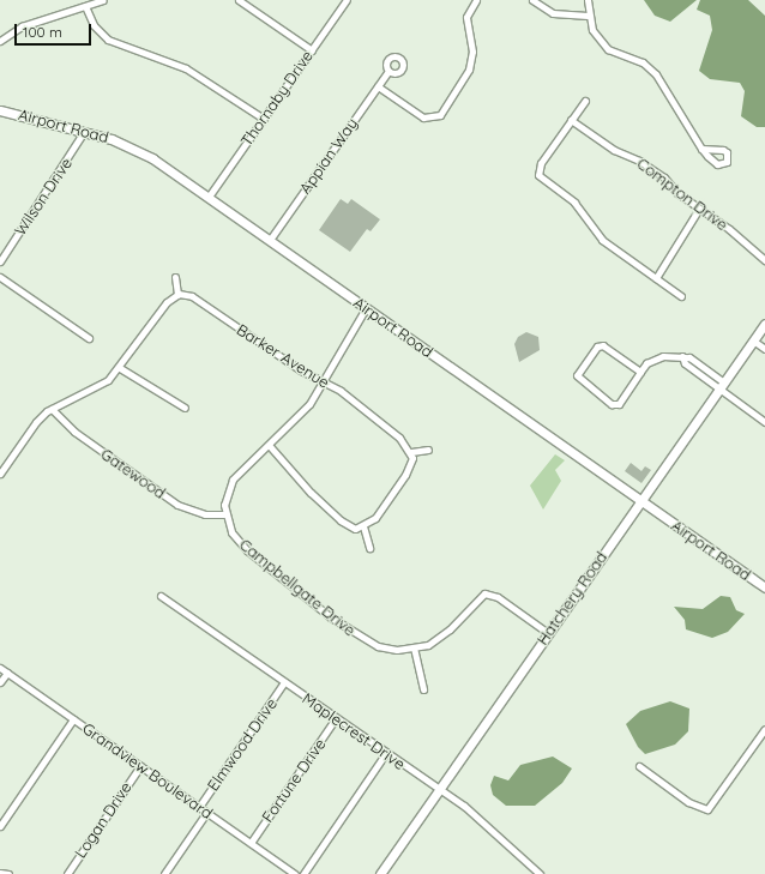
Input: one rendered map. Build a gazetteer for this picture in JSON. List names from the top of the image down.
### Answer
{
  "streets": {
    "street": [
      "Thornaby Drive",
      "Airport Road",
      "Appian Way",
      "Compton Drive",
      "Wilson Drive",
      "Barker Avenue",
      "Gatewood",
      "Campbellgate Drive",
      "Hatchery Road",
      "Maplecrest Drive",
      "Elmwood Drive",
      "Grandview Boulevard",
      "Fortune Drive",
      "Logan Drive"
    ]
  },
  "crossings": [
    ["Thornaby Drive", "Airport Road"],
    ["Airport Road", "Appian Way"],
    ["Airport Road", "Wilson Drive"],
    ["Airport Road", "Hatchery Road"],
    ["Gatewood", "Campbellgate Drive"],
    ["Campbellgate Drive", "Hatchery Road"],
    ["Hatchery Road", "Maplecrest Drive"],
    ["Maplecrest Drive", "Elmwood Drive"],
    ["Maplecrest Drive", "Fortune Drive"],
    ["Elmwood Drive", "Grandview Boulevard"],
    ["Grandview Boulevard", "Fortune Drive"],
    ["Grandview Boulevard", "Logan Drive"]
  ],
  "scale_bar": "100 m"
}
